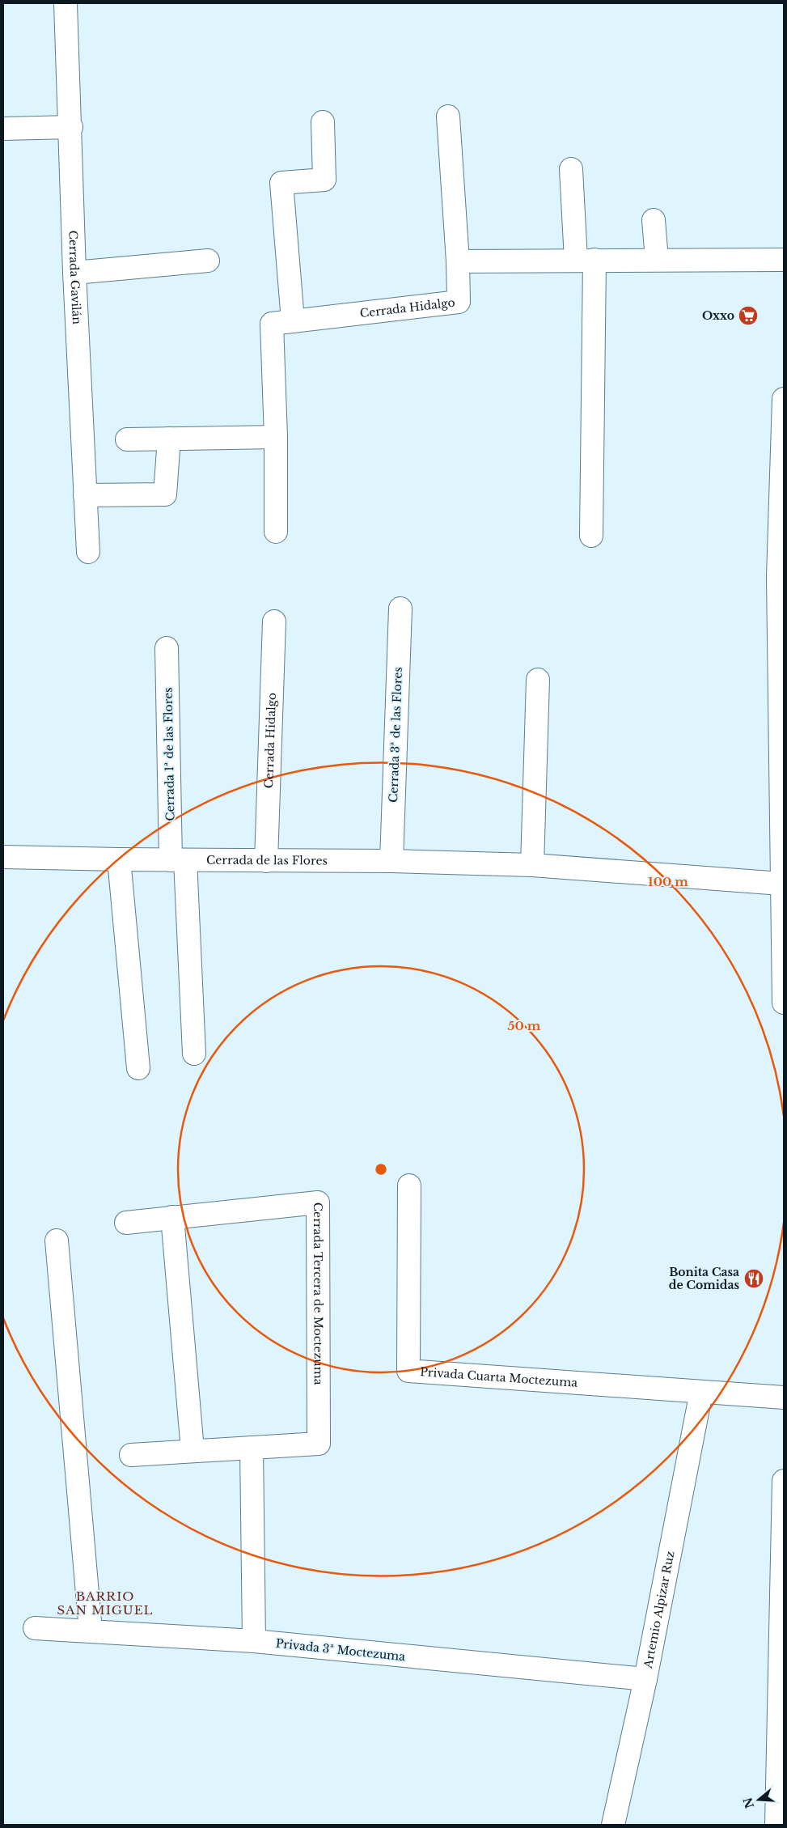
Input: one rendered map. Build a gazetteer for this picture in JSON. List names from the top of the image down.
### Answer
{
  "streets": {
    "street": [
      "Cerrada Gavilán",
      "Cerrada Hidalgo",
      "Cerrada 3ª de las Flores",
      "Cerrada 1ª de las Flores",
      "Cerrada de las Flores",
      "Cerrada Tercera de Moctezuma",
      "Privada Cuarta Moctezuma",
      "Artemio Alpizar Ruz",
      "Privada 3ª Moctezuma"
    ]
  },
  "crossings": [
    ["Cerrada Hidalgo", "Cerrada de las Flores"],
    ["Cerrada 3ª de las Flores", "Cerrada de las Flores"],
    ["Cerrada 1ª de las Flores", "Cerrada de las Flores"],
    ["Privada Cuarta Moctezuma", "Artemio Alpizar Ruz"],
    ["Artemio Alpizar Ruz", "Privada 3ª Moctezuma"]
  ],
  "districts": ["BARRIO SAN MIGUEL"],
  "places": {
    "supermarket": ["Oxxo"],
    "restaurant": ["Bonita Casa de Comidas"]
  },
  "north": "left",
  "rings": ["100 m", "50 m"]
}
